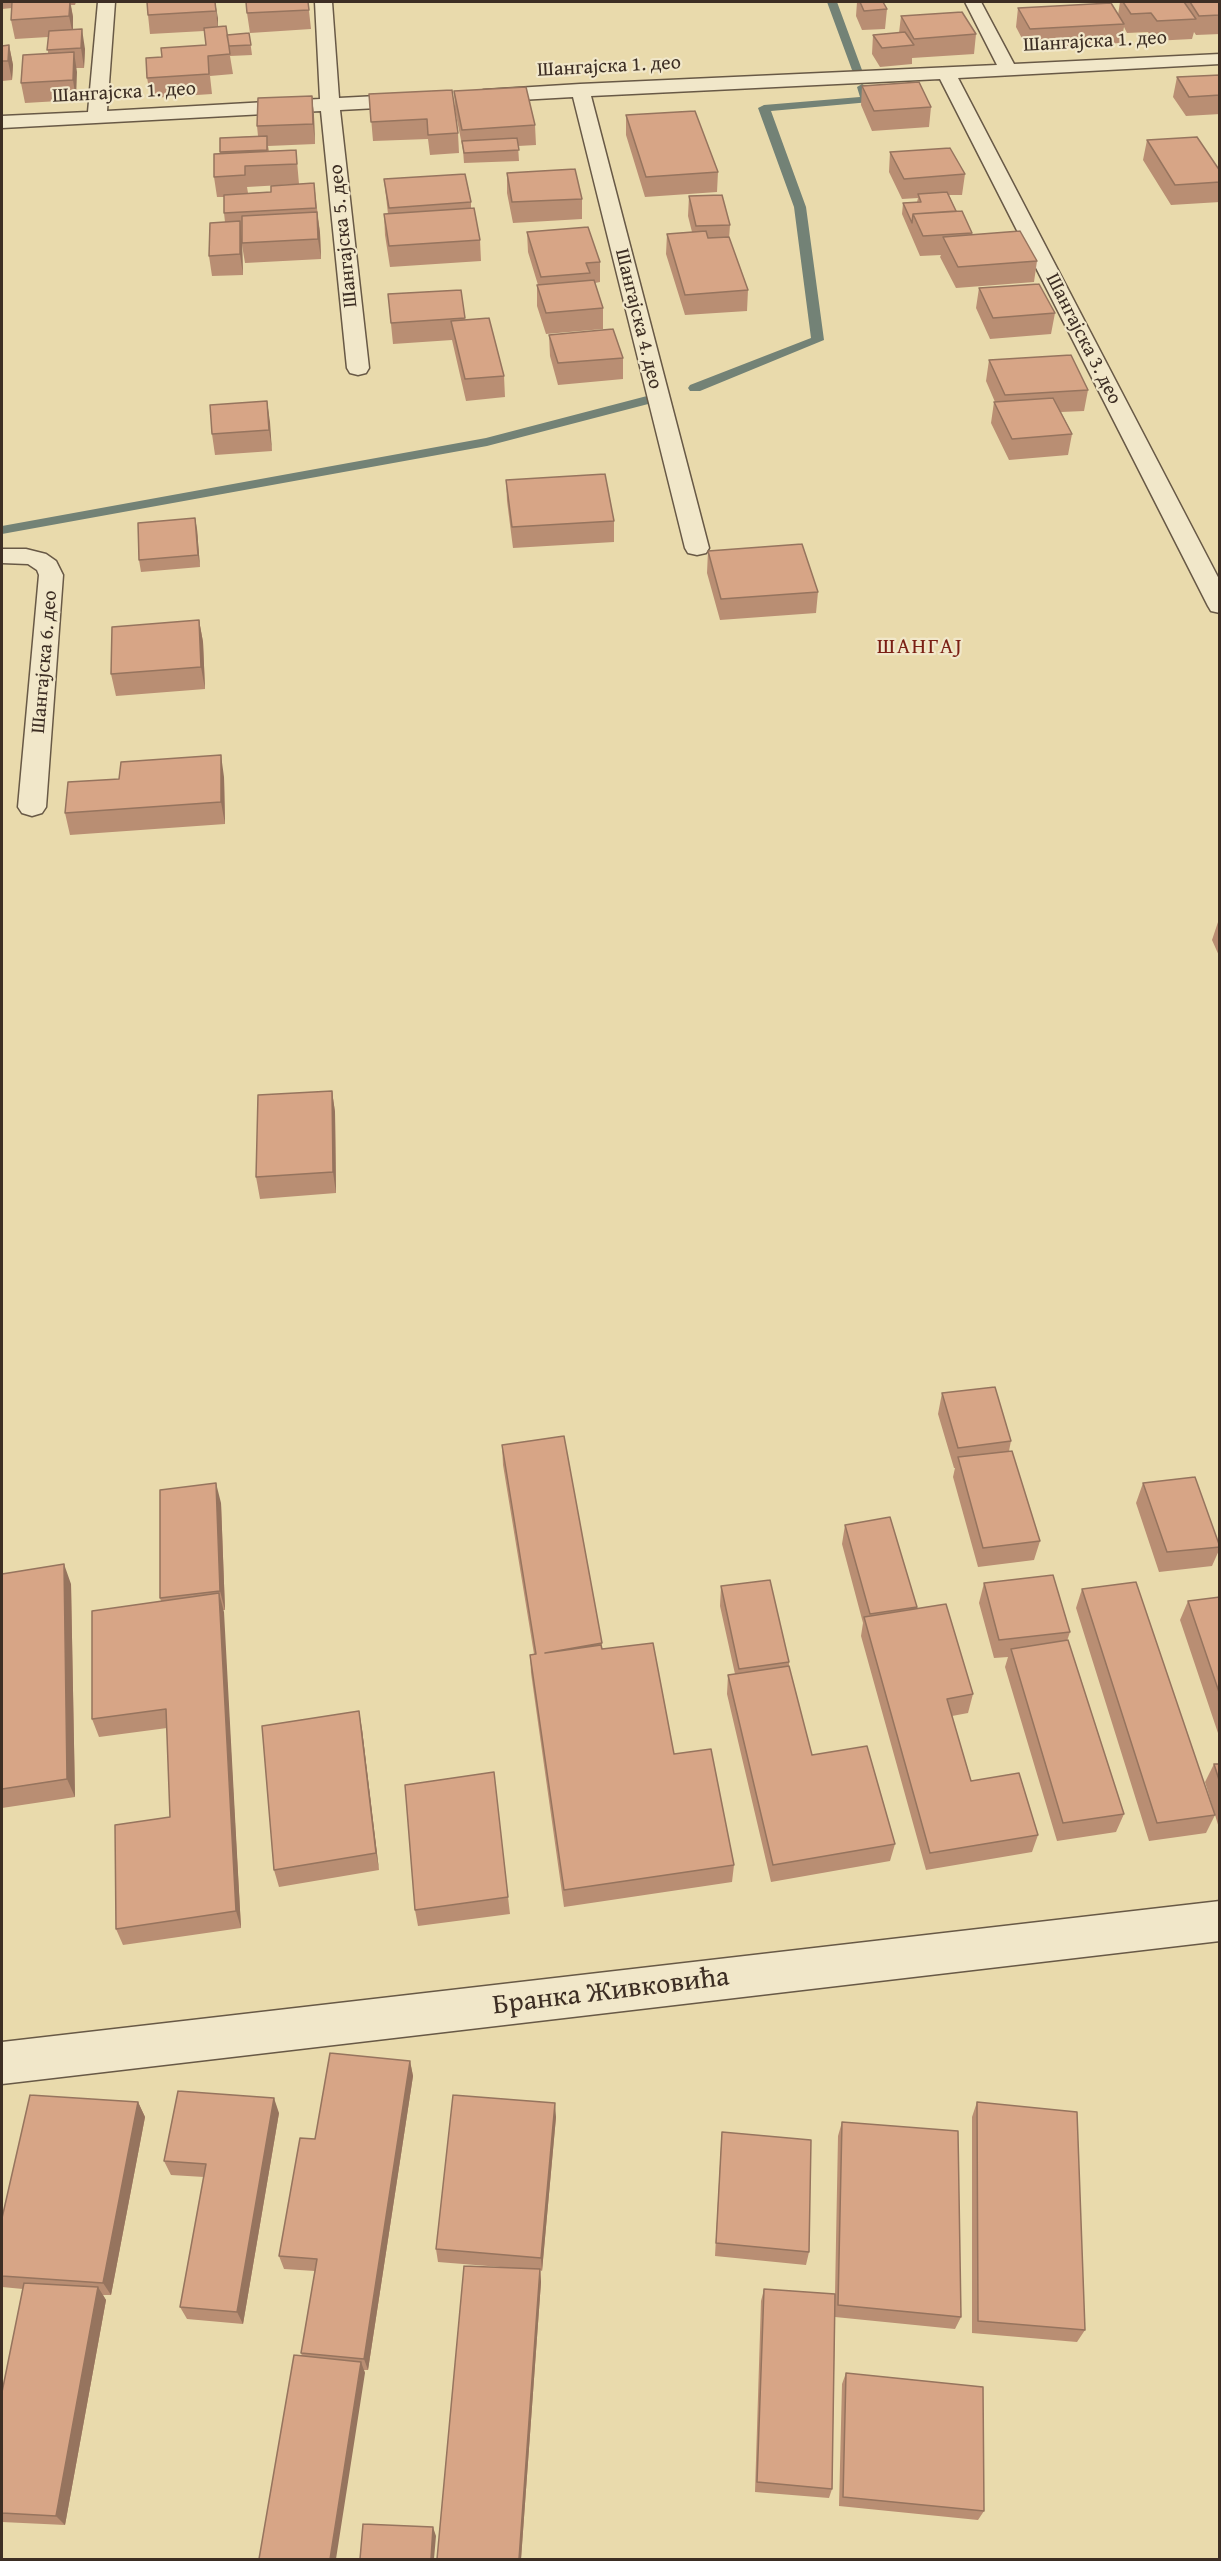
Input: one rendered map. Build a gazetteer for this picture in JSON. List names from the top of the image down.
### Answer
{
  "streets": {
    "street": [
      "Шангајска 1. део",
      "Шангајска 5. део",
      "Шангајска 4. део",
      "Шангајска 3. део",
      "Шангајска 6. део",
      "Бранка Живковића"
    ]
  },
  "crossings": [
    ["Шангајска 1. део", "Шангајска 5. део"],
    ["Шангајска 1. део", "Шангајска 4. део"],
    ["Шангајска 1. део", "Шангајска 3. део"]
  ],
  "districts": ["ШАНГАЈ"]
}
